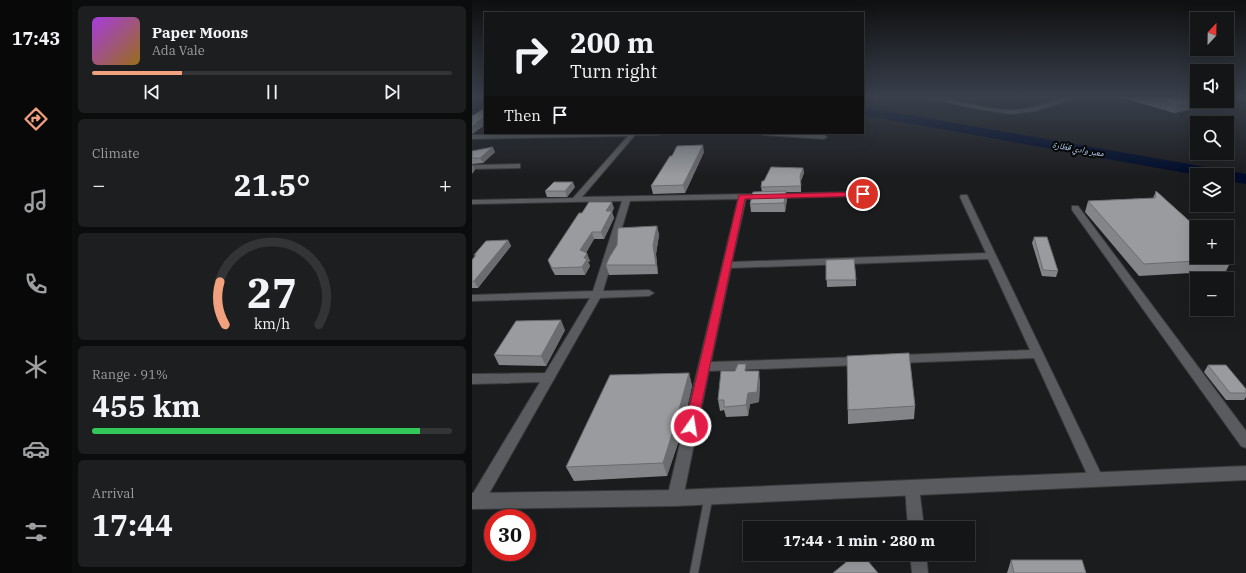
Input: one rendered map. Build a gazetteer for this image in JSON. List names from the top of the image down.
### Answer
{
  "water": ["معبر وادي قطّارة"],
  "north": "top",
  "page": {
    "tabs": "17:43",
    "map_buttons": ["+", "−"],
    "turn": ["200 m", "Turn right"],
    "song": ["Paper Moons", "Ada Vale"],
    "then": "Then",
    "tile": [
      "Climate",
      ["Range · 91%", "455 km"],
      ["Arrival", "17:44"]
    ],
    "heat": ["−", "21.5°", "+"],
    "limit": "30",
    "trip": "17:44 · 1 min · 280 m",
    "gauge": ["27", "km/h"]
  }
}
